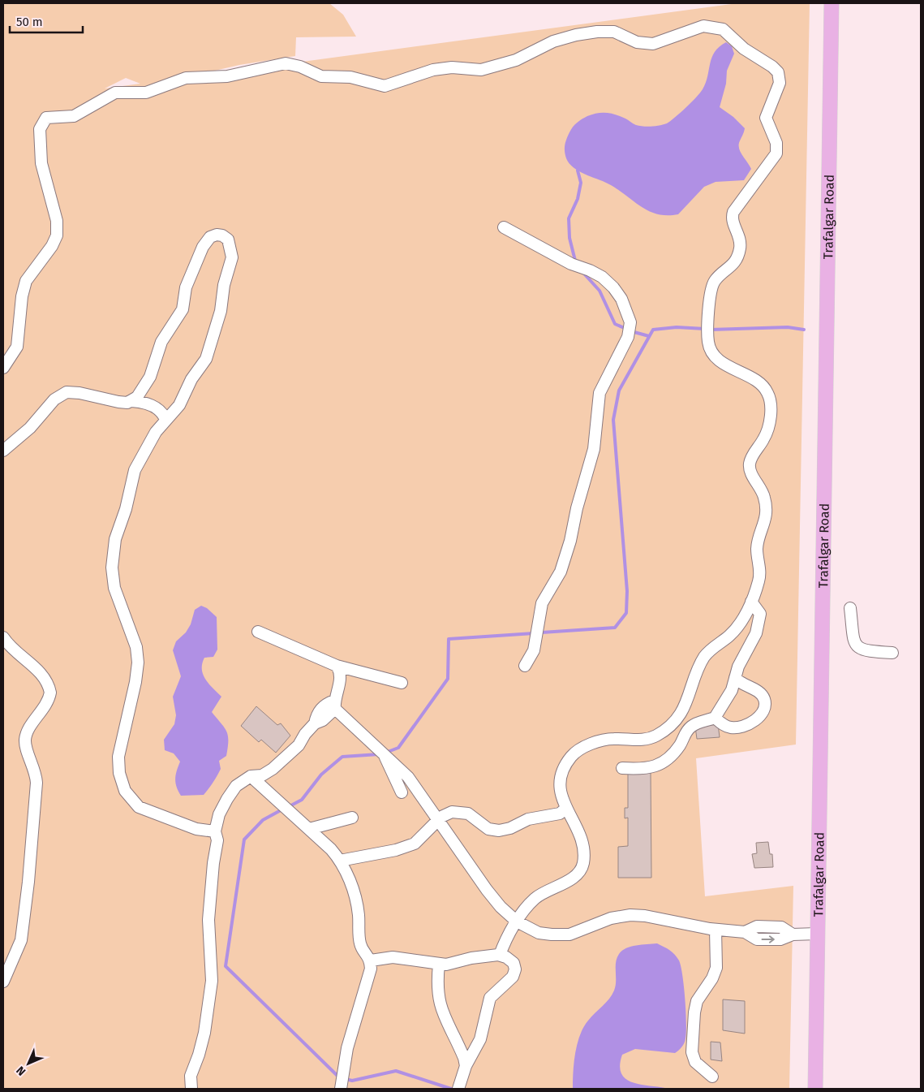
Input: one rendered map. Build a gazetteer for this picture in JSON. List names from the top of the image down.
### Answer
{
  "streets": {
    "main road": ["Trafalgar Road"]
  },
  "scale_bar": "50 m",
  "north": "bottom left"
}
